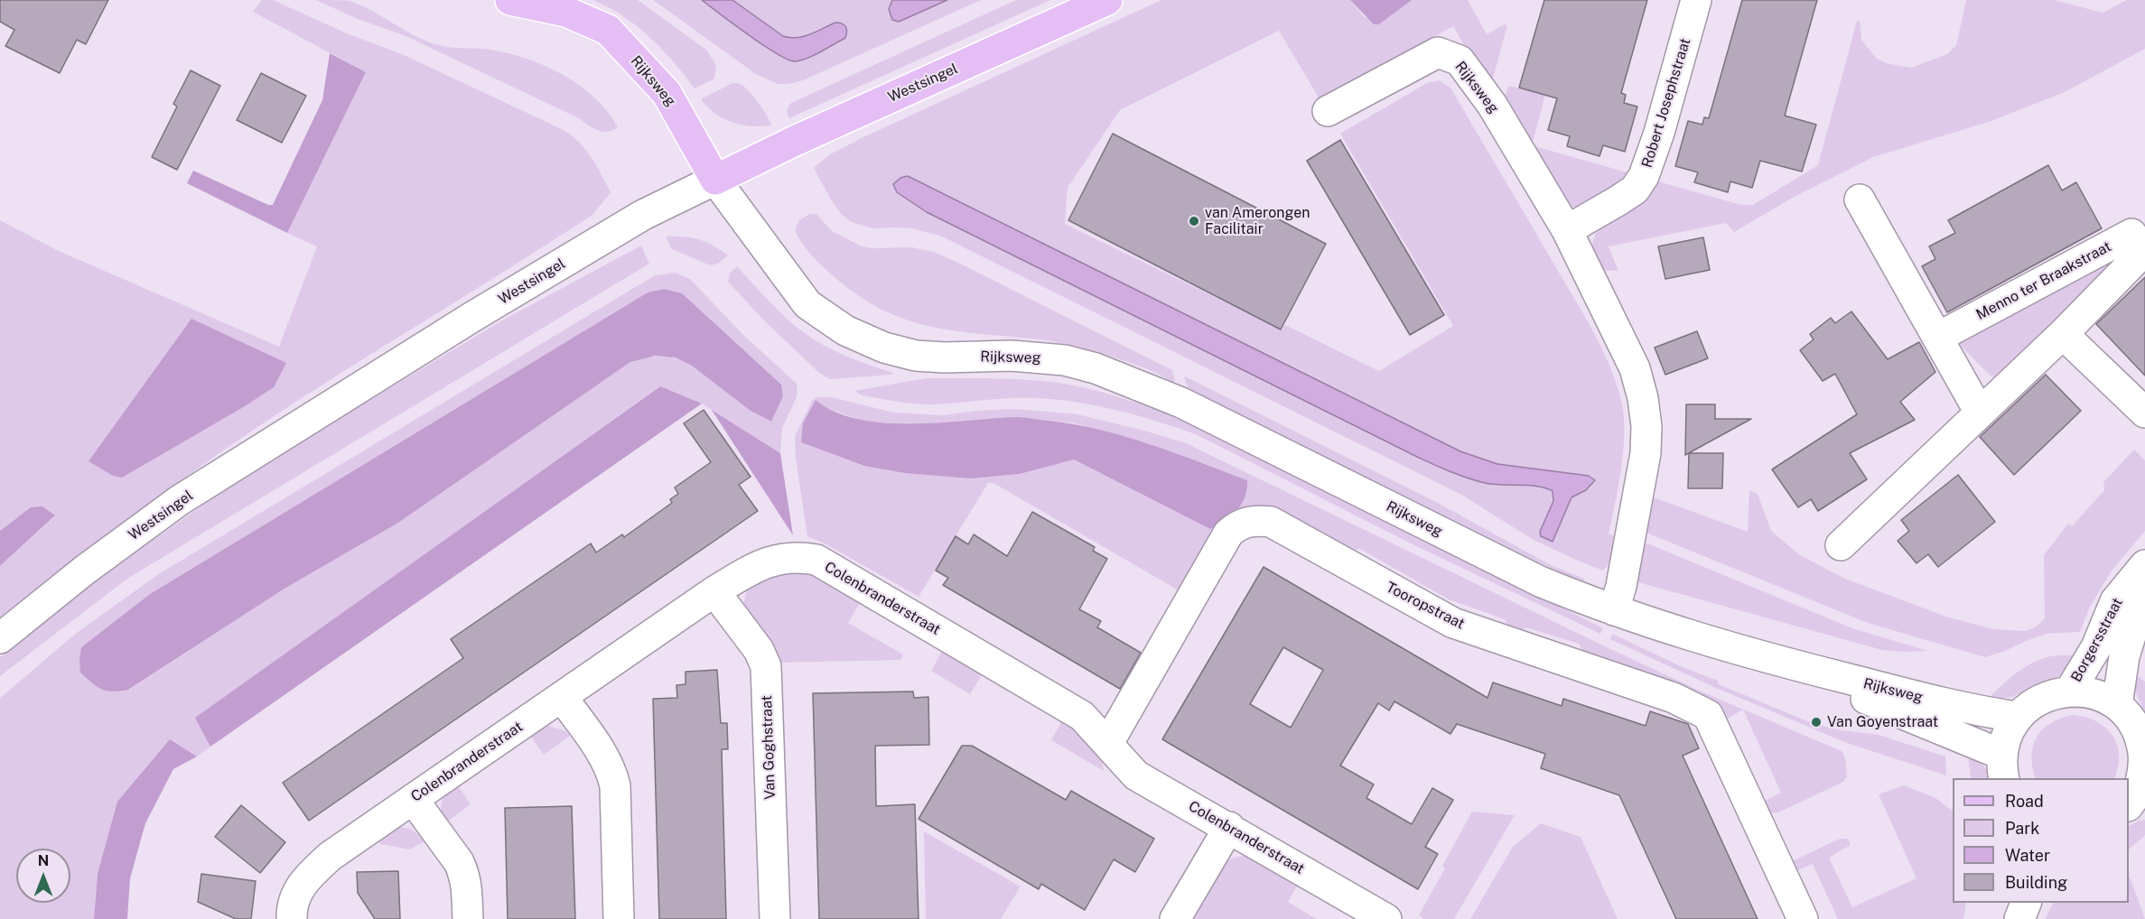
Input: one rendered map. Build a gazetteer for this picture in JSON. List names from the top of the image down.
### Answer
{
  "streets": {
    "main road": ["Rijksweg", "Westsingel"],
    "street": [
      "Robert Josephstraat",
      "Menno ter Braakstraat",
      "Colenbranderstraat",
      "Tooropstraat",
      "Borgersstraat",
      "Van Goghstraat"
    ]
  },
  "crossings": [
    ["Rijksweg", "Westsingel"],
    ["Rijksweg", "Robert Josephstraat"],
    ["Colenbranderstraat", "Tooropstraat"],
    ["Colenbranderstraat", "Van Goghstraat"]
  ],
  "places": ["van Amerongen Facilitair", "Van Goyenstraat"],
  "legend": [
    "Road",
    "Park",
    "Water",
    "Building"
  ],
  "north": "top"
}
